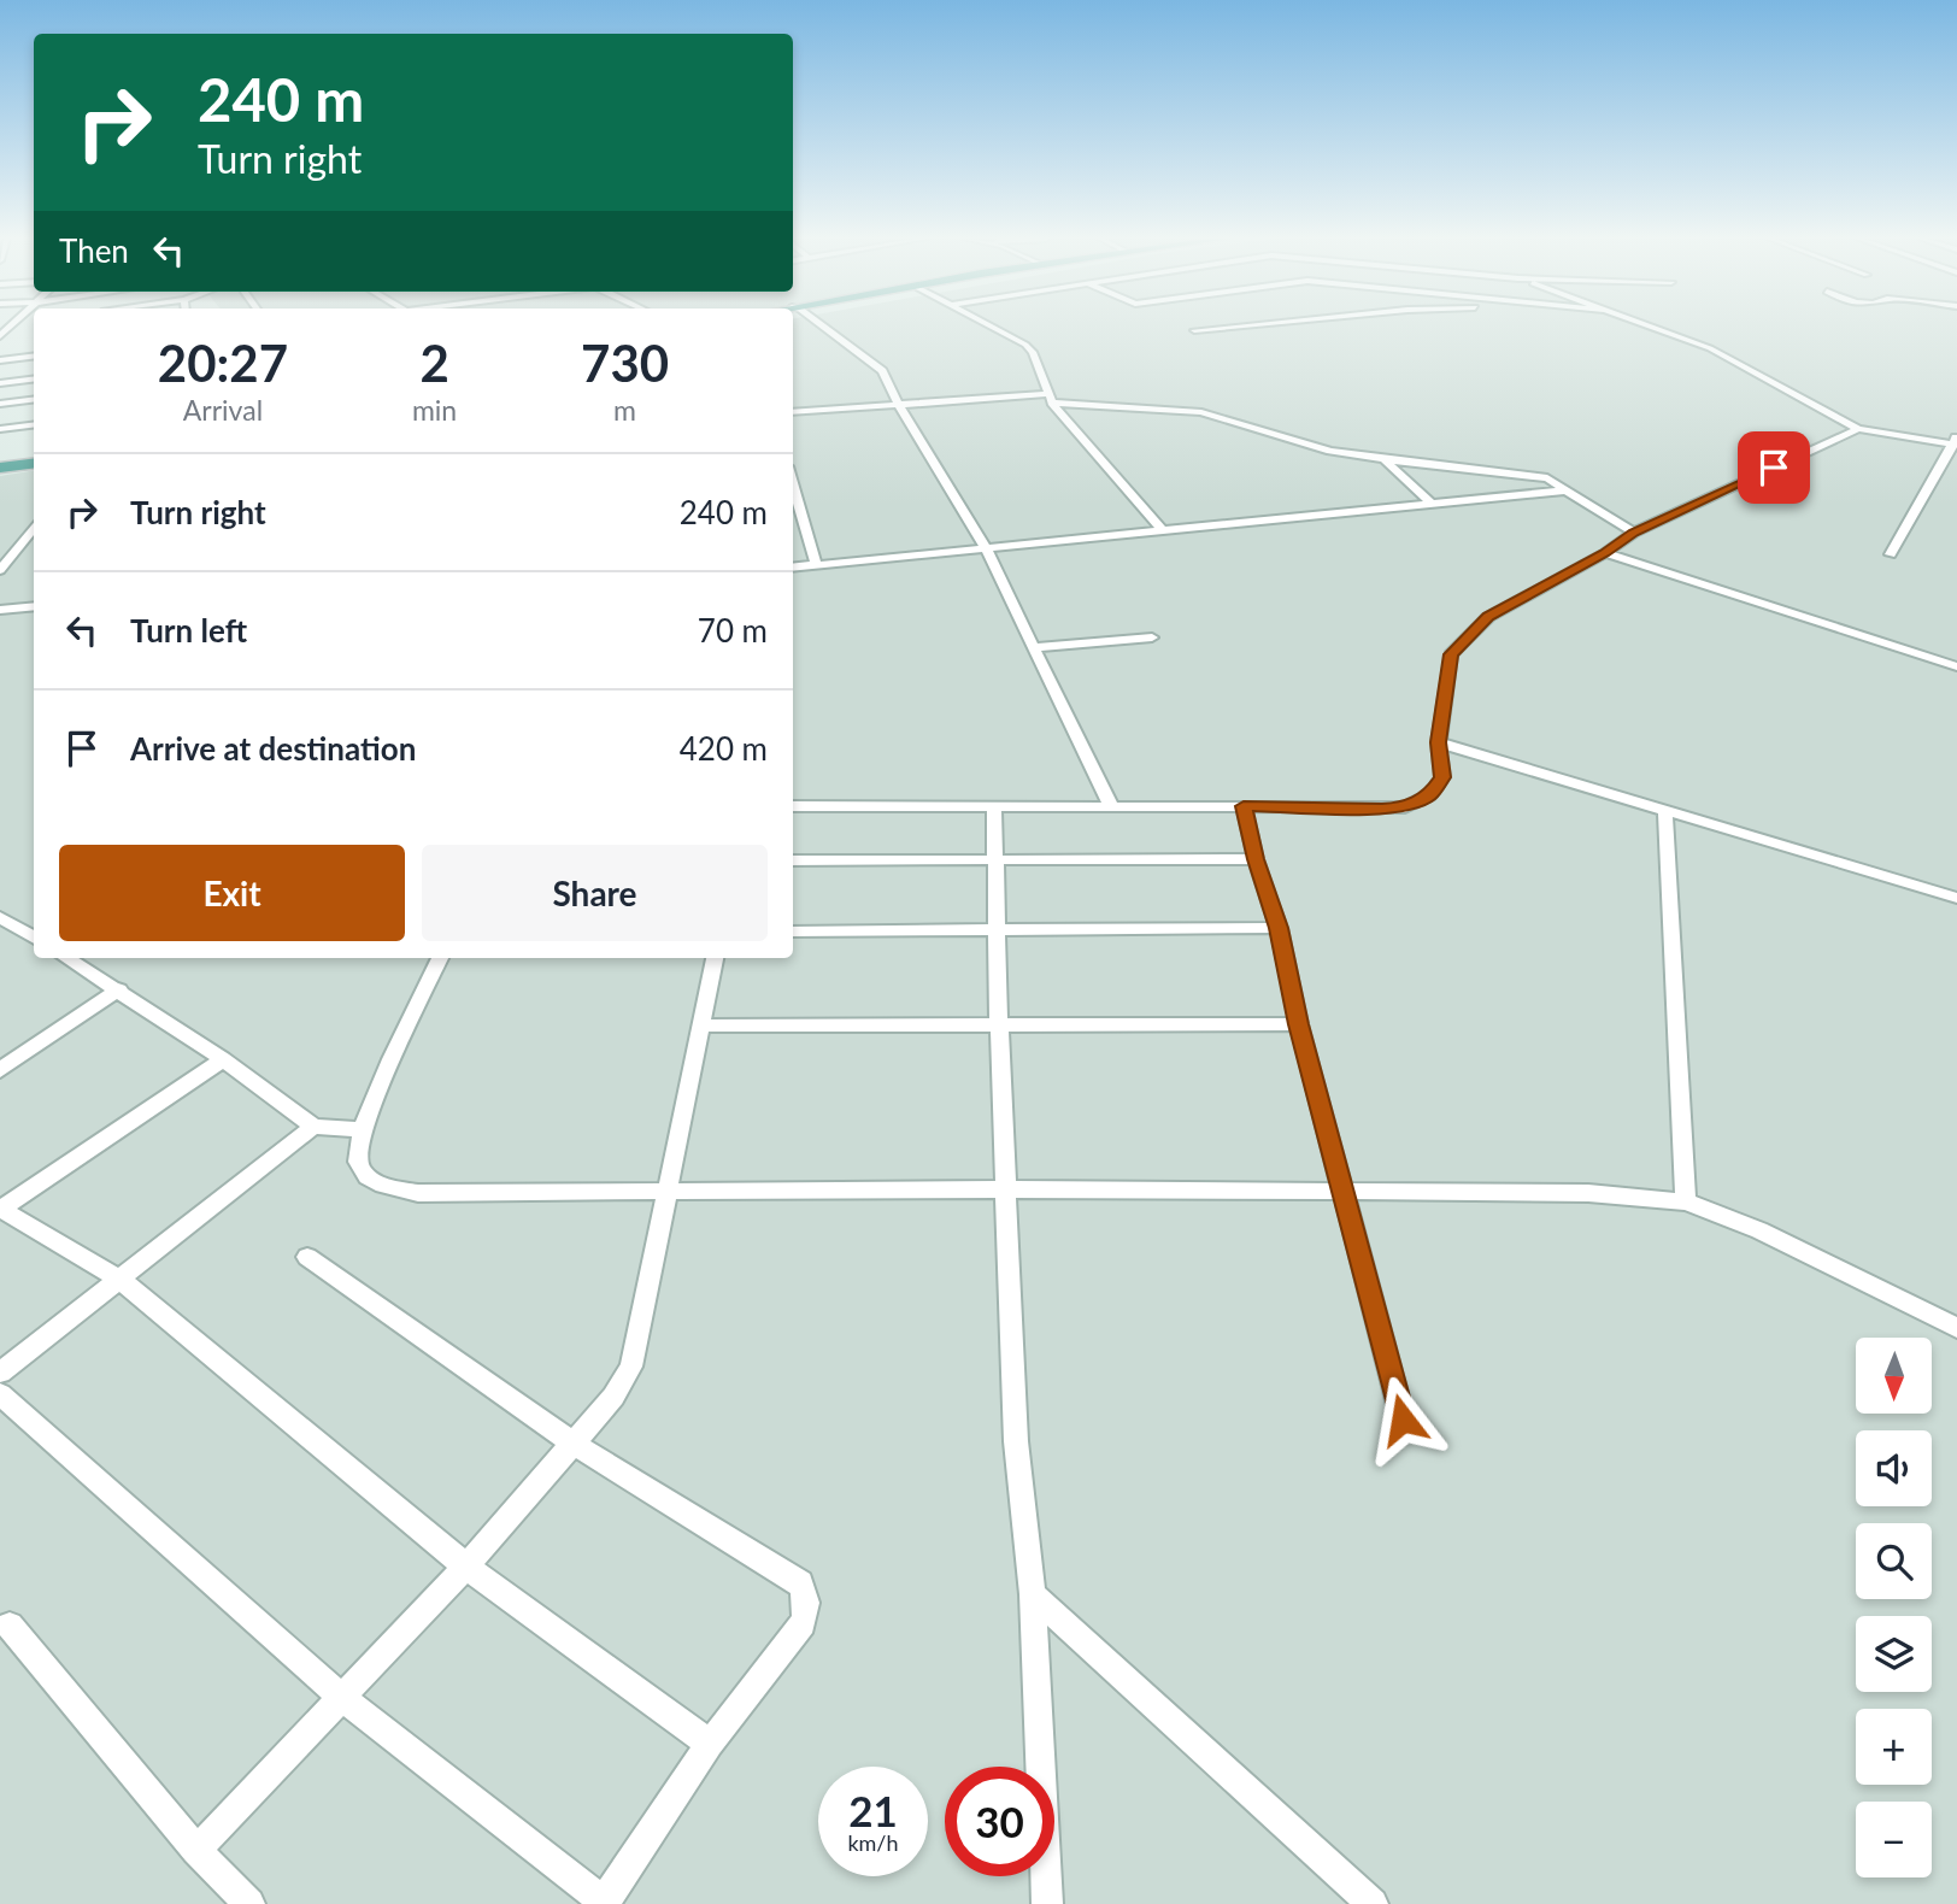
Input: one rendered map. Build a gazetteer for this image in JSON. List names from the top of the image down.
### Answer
{
  "north": "bottom",
  "page": {
    "turn": ["240 m", "Turn right"],
    "then": "Then",
    "eta": [
      "20:27",
      "Arrival",
      "2",
      "min",
      "730",
      "m"
    ],
    "list": [
      {
        "name": "Turn right",
        "value": "240 m"
      },
      {
        "name": "Turn left",
        "value": "70 m"
      },
      {
        "name": "Arrive at destination",
        "value": "420 m"
      }
    ],
    "buttons": ["Exit", "Share"],
    "map_buttons": ["+", "−"],
    "speed": "21 km/h",
    "limit": "30"
  }
}
